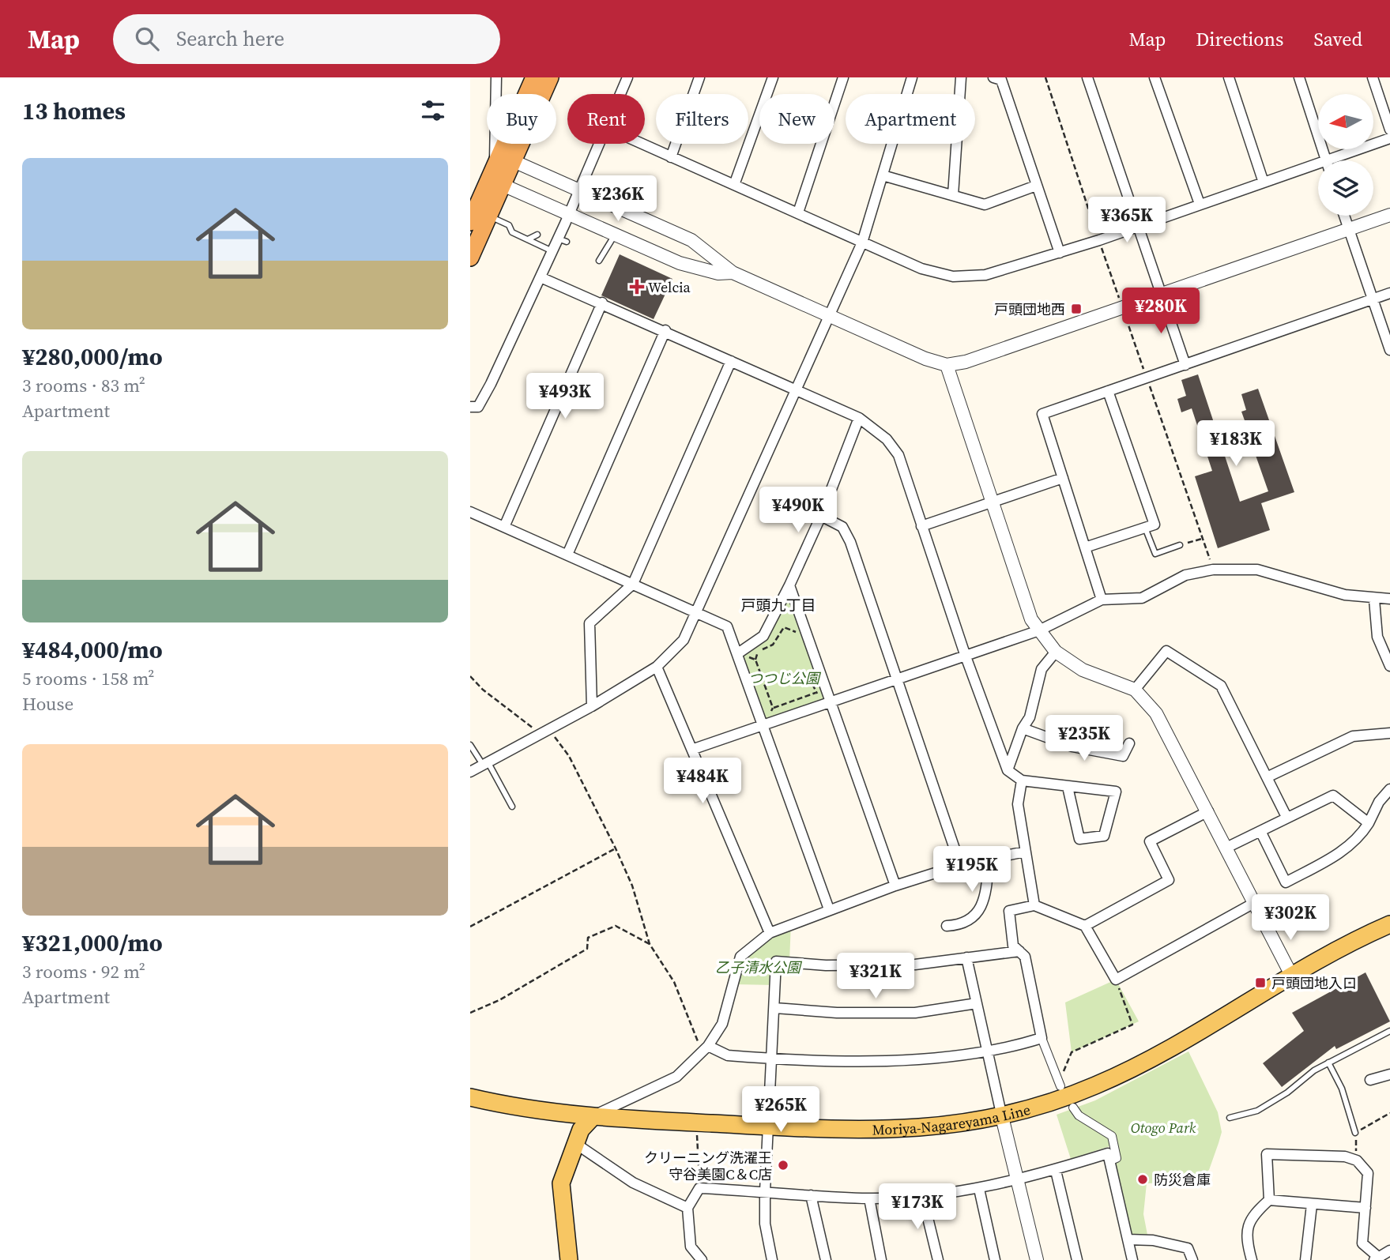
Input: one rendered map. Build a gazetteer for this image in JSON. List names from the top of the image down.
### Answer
{
  "streets": {
    "main road": ["Moriya-Nagareyama Line"]
  },
  "districts": ["戸頭九丁目"],
  "parks": ["つつじ公園", "乙子清水公園", "Otogo Park"],
  "places": {
    "health": ["Welcia"],
    "transit": ["戸頭団地西", "戸頭団地入口"],
    "other": ["クリーニング洗濯王 守谷美園C＆C店", "防災倉庫"]
  },
  "north": "left",
  "page": {
    "header": "Map",
    "search": "Search here",
    "nav": ["Map", "Directions", "Saved"],
    "heading": "13 homes",
    "chip": [
      "Buy",
      "Rent",
      "Filters",
      "New",
      "Apartment"
    ],
    "list": [
      {
        "name": "¥280,000/mo",
        "note": "3 rooms · 83 m² · Apartment"
      },
      {
        "name": "¥484,000/mo",
        "note": "5 rooms · 158 m² · House"
      },
      {
        "name": "¥321,000/mo",
        "note": "3 rooms · 92 m² · Apartment"
      }
    ],
    "price": [
      "¥236K",
      "¥365K",
      "¥280K",
      "¥493K",
      "¥183K",
      "¥490K",
      "¥235K",
      "¥484K",
      "¥195K",
      "¥302K",
      "¥321K",
      "¥265K",
      "¥173K"
    ]
  }
}
